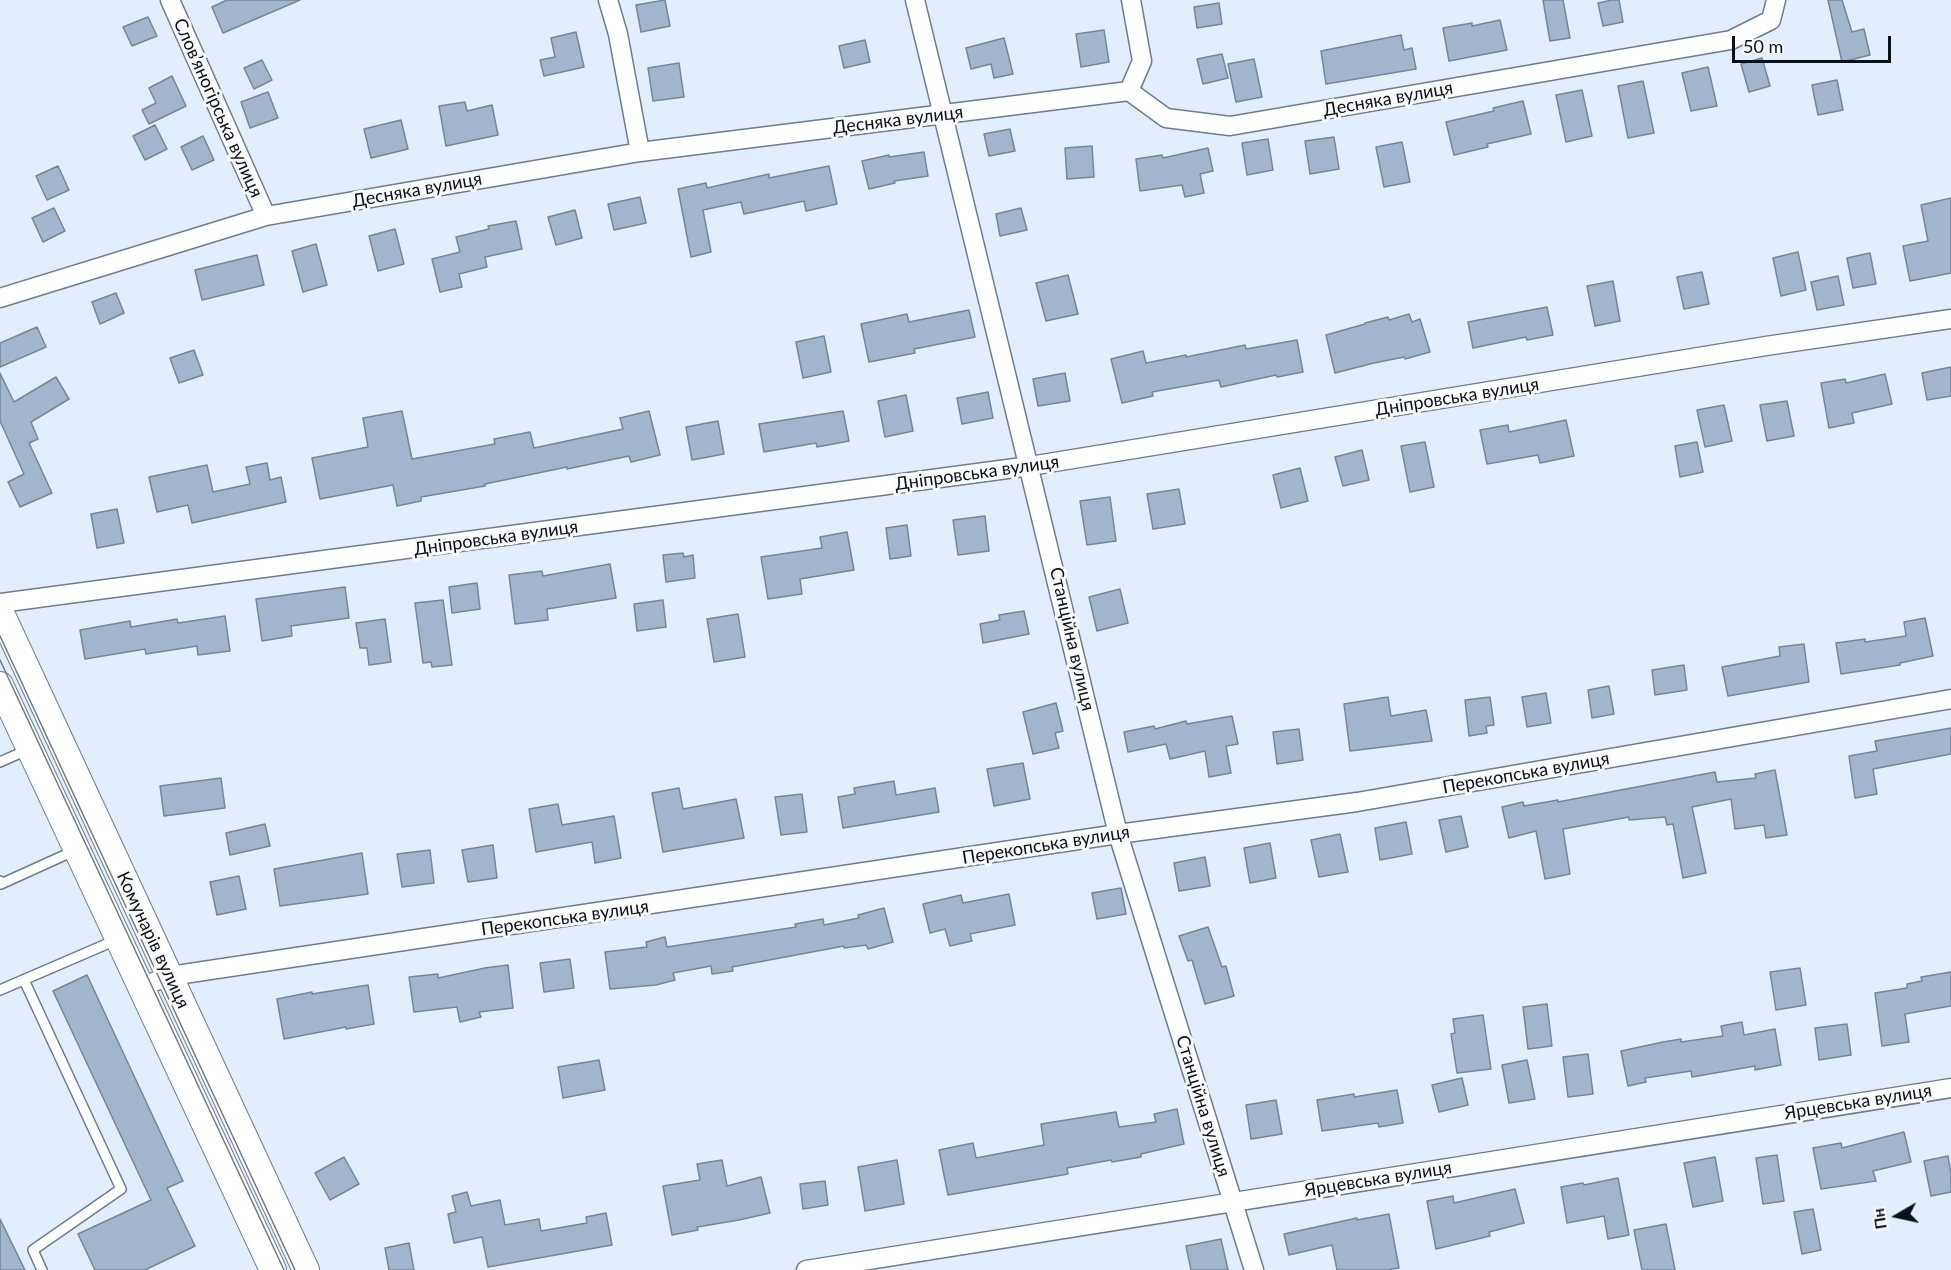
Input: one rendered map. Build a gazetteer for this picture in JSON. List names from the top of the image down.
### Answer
{
  "streets": {
    "street": [
      "Десняка вулиця",
      "Слов’яногірська вулиця",
      "Дніпровська вулиця",
      "Станційна вулиця",
      "Перекопська вулиця",
      "Комунарів вулиця",
      "Ярцевська вулиця"
    ]
  },
  "crossings": [
    ["Десняка вулиця", "Слов’яногірська вулиця"],
    ["Десняка вулиця", "Станційна вулиця"],
    ["Дніпровська вулиця", "Станційна вулиця"],
    ["Станційна вулиця", "Перекопська вулиця"],
    ["Станційна вулиця", "Ярцевська вулиця"],
    ["Перекопська вулиця", "Комунарів вулиця"]
  ],
  "scale_bar": "50 m",
  "north": "left"
}
